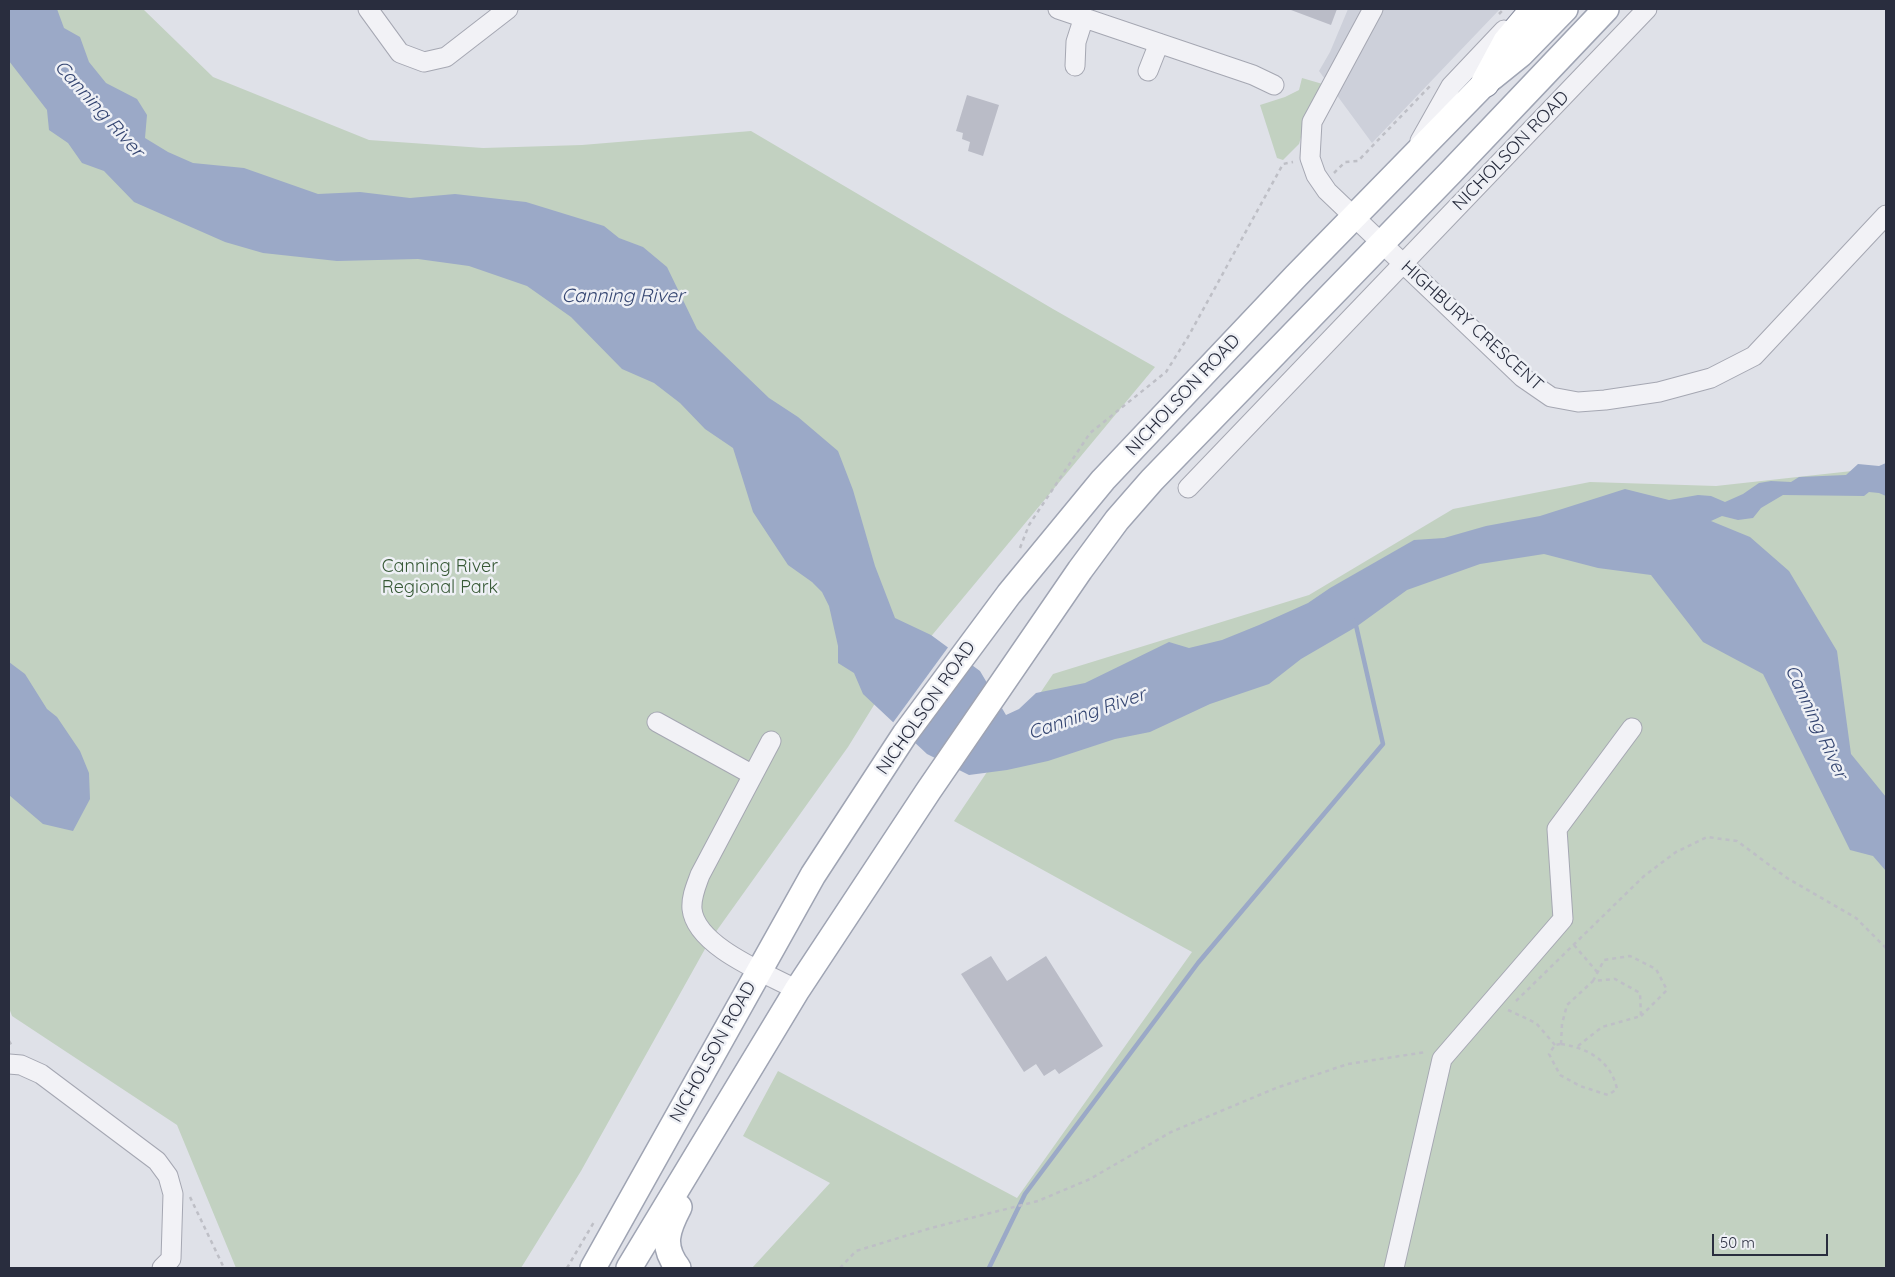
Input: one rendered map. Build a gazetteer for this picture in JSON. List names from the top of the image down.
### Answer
{
  "streets": {
    "main road": ["NICHOLSON ROAD"],
    "street": ["HIGHBURY CRESCENT"]
  },
  "crossings": [
    ["NICHOLSON ROAD", "HIGHBURY CRESCENT"]
  ],
  "water": ["Canning River"],
  "parks": ["Canning River Regional Park"],
  "scale_bar": "50 m"
}
